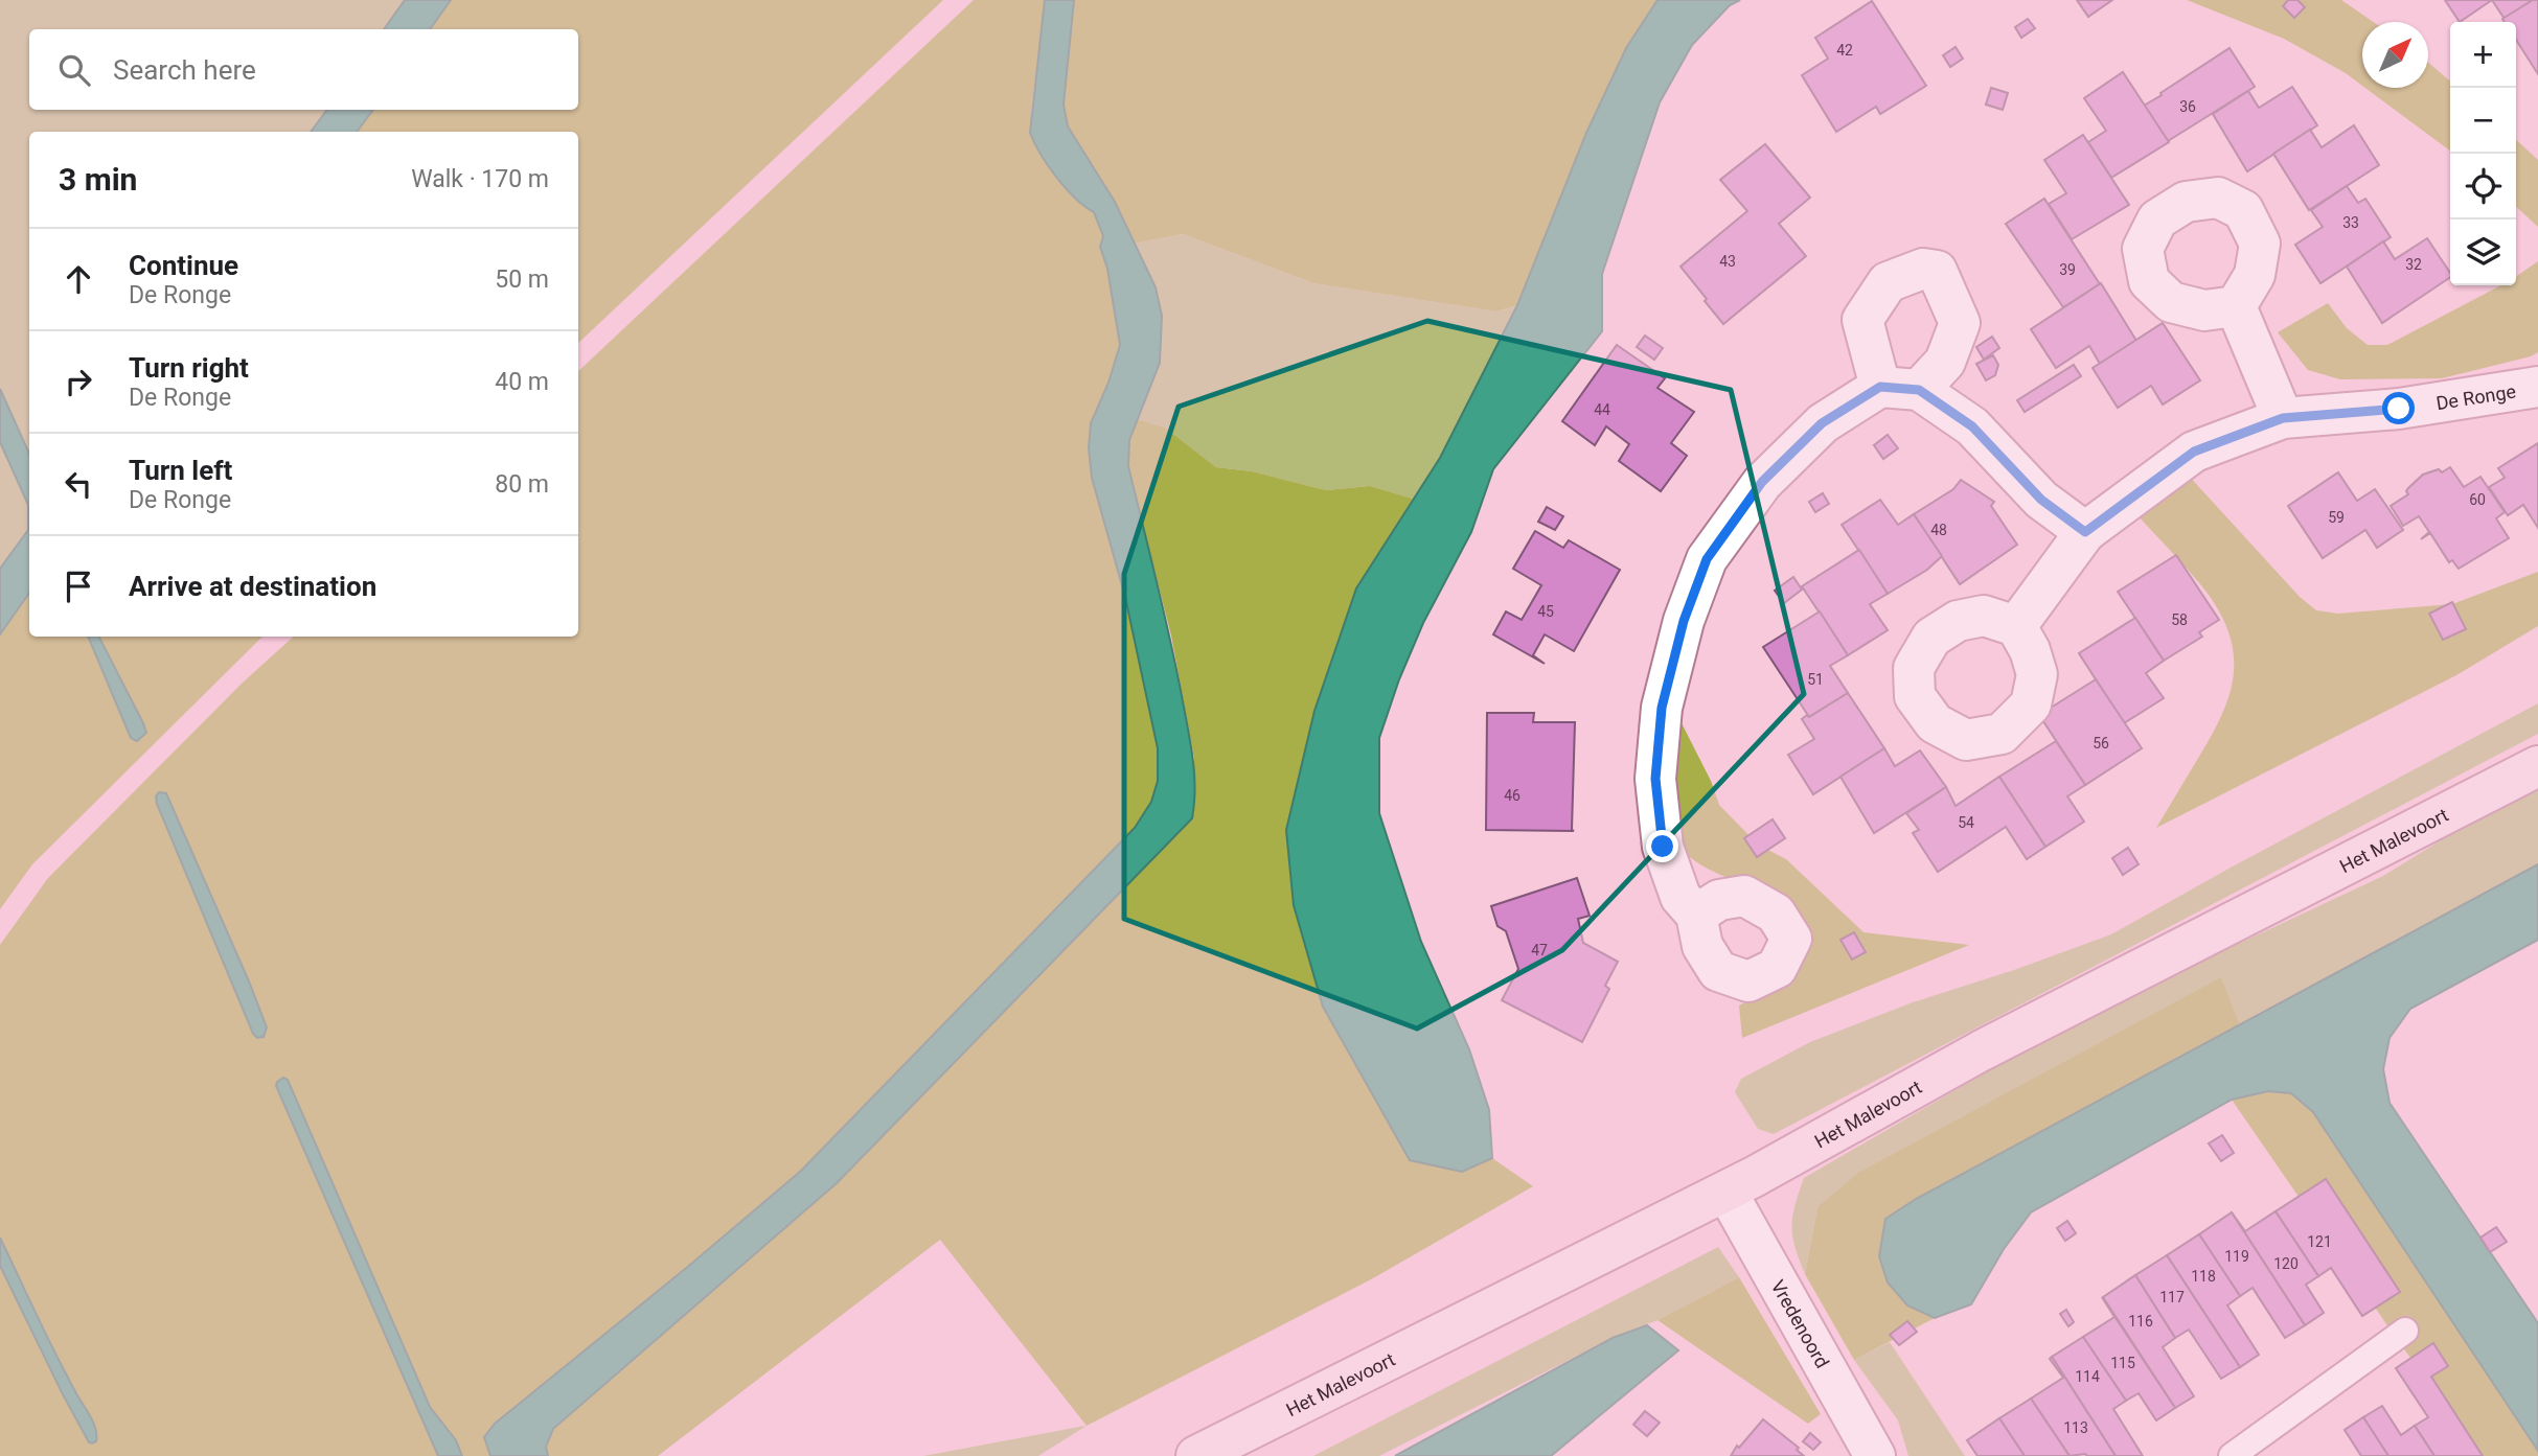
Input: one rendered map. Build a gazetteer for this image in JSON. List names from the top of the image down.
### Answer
{
  "streets": {
    "street": ["De Ronge", "Het Malevoort", "Vredenoord"]
  },
  "crossings": [
    ["Het Malevoort", "Vredenoord"]
  ],
  "house_numbers": [
    "42",
    "36",
    "33",
    "43",
    "32",
    "39",
    "44",
    "60",
    "59",
    "48",
    "45",
    "58",
    "51",
    "56",
    "46",
    "54",
    "47",
    "121",
    "119",
    "120",
    "118",
    "117",
    "116",
    "115",
    "114",
    "113"
  ],
  "north": "top right",
  "page": {
    "map_buttons": ["+", "−"],
    "search": "Search here",
    "heading": ["3 min", "Walk · 170 m"],
    "list": [
      ["Continue", "De Ronge", "50 m"],
      ["Turn right", "De Ronge", "40 m"],
      ["Turn left", "De Ronge", "80 m"],
      "Arrive at destination"
    ]
  }
}
